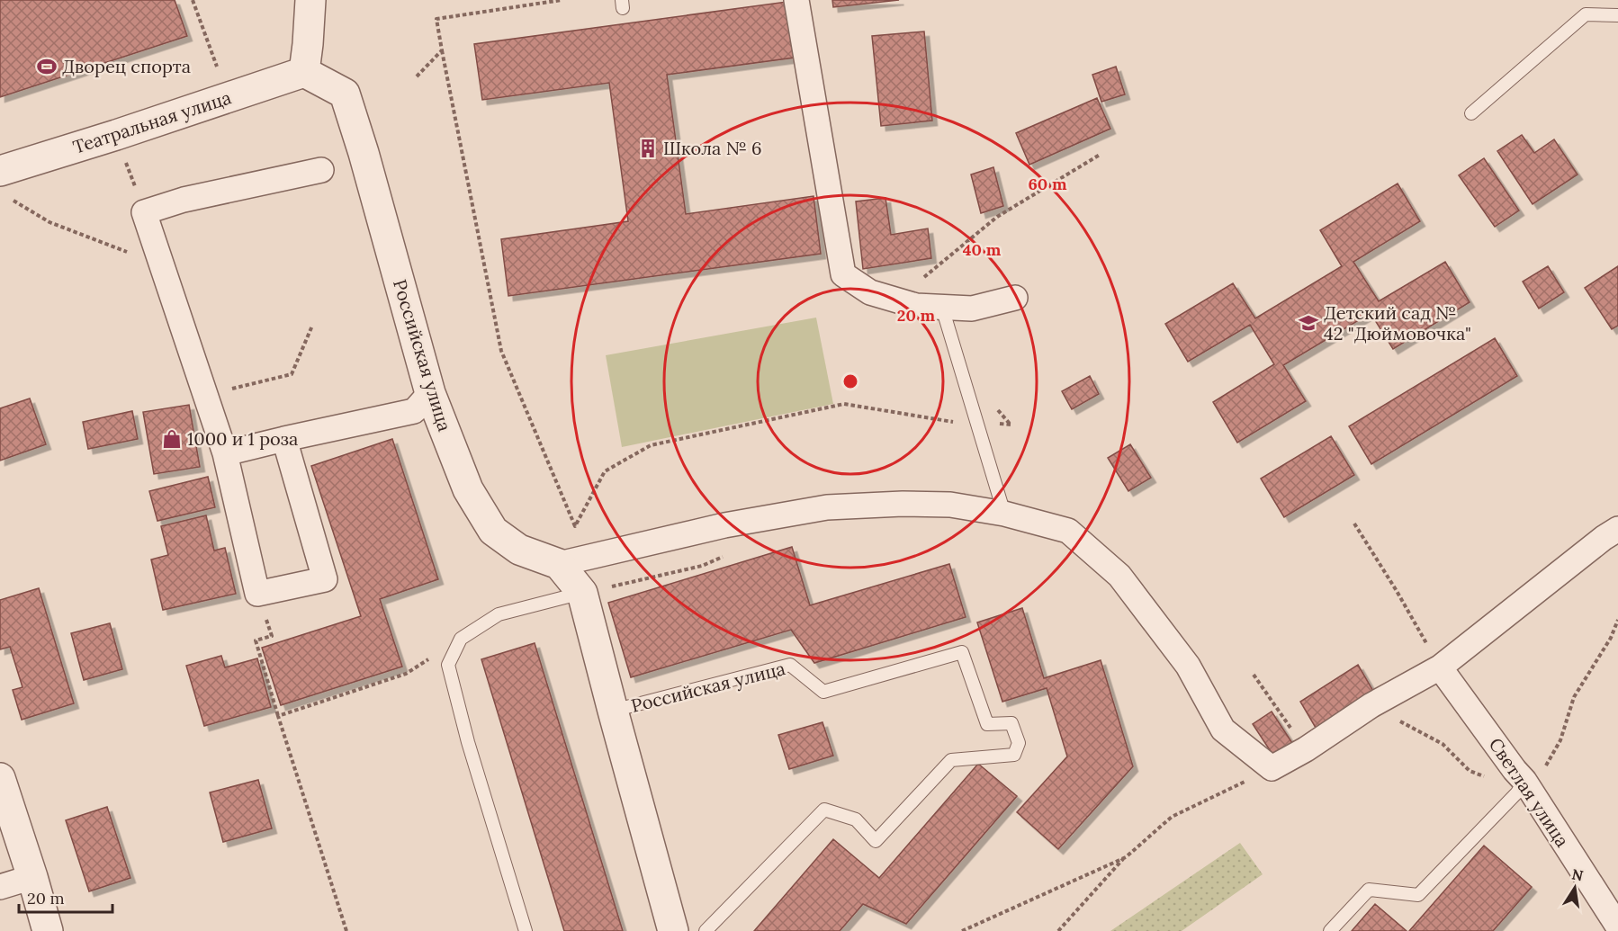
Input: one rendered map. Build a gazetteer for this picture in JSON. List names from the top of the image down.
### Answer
{
  "streets": {
    "street": ["Театральная улица", "Российская улица", "Светлая улица"]
  },
  "crossings": [
    ["Театральная улица", "Российская улица"]
  ],
  "places": {
    "sports": ["Дворец спорта"],
    "building": ["Школа № 6"],
    "school or university": ["Детский сад № 42 \"Дюймовочка\""],
    "shop": ["1000 и 1 роза"]
  },
  "scale_bar": "20 m",
  "north": "top",
  "rings": ["60 m", "40 m", "20 m"]
}
